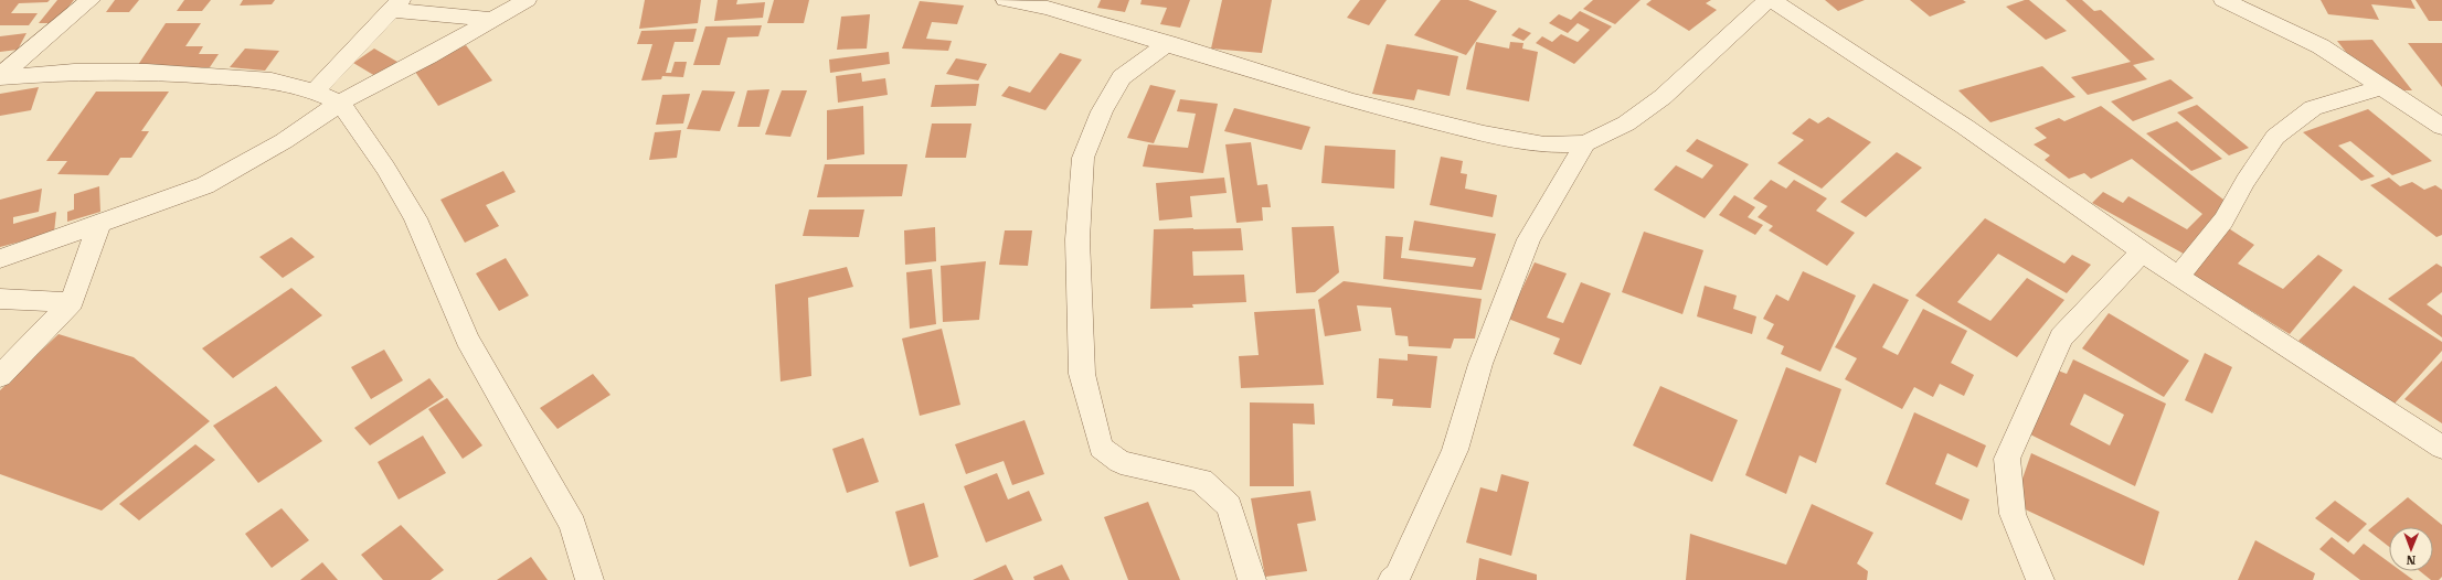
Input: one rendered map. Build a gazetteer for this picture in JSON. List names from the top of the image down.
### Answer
{
  "north": "bottom"
}
